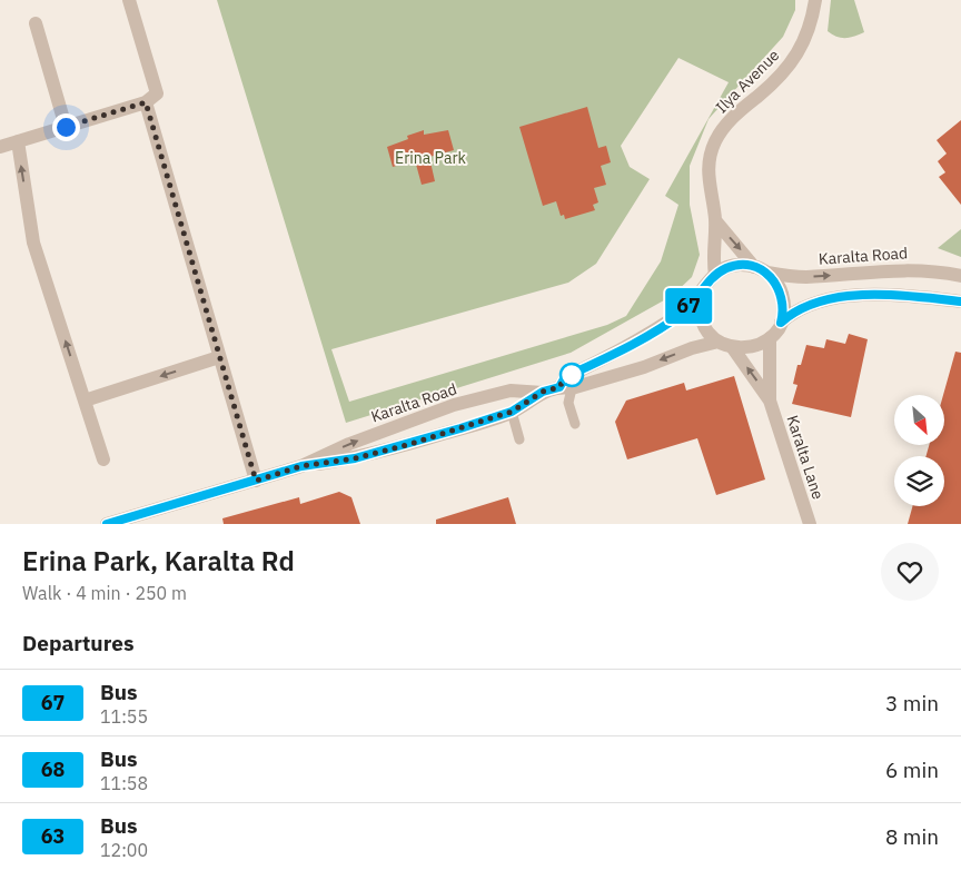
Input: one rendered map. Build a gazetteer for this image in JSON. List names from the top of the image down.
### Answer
{
  "streets": {
    "street": ["Ilya Avenue", "Karalta Road", "Karalta Lane"]
  },
  "crossings": [
    ["Ilya Avenue", "Karalta Road"],
    ["Ilya Avenue", "Karalta Lane"],
    ["Karalta Road", "Karalta Lane"]
  ],
  "parks": ["Erina Park"],
  "lines": ["bus line 67"],
  "north": "bottom right",
  "page": {
    "on_map": "67",
    "heading": [
      ["Erina Park, Karalta Rd", "Walk · 4 min · 250 m"],
      "Departures"
    ],
    "list": [
      {
        "mark": "67",
        "name": "Bus",
        "note": "11:55",
        "value": "3 min"
      },
      {
        "mark": "68",
        "name": "Bus",
        "note": "11:58",
        "value": "6 min"
      },
      {
        "mark": "63",
        "name": "Bus",
        "note": "12:00",
        "value": "8 min"
      }
    ]
  }
}
